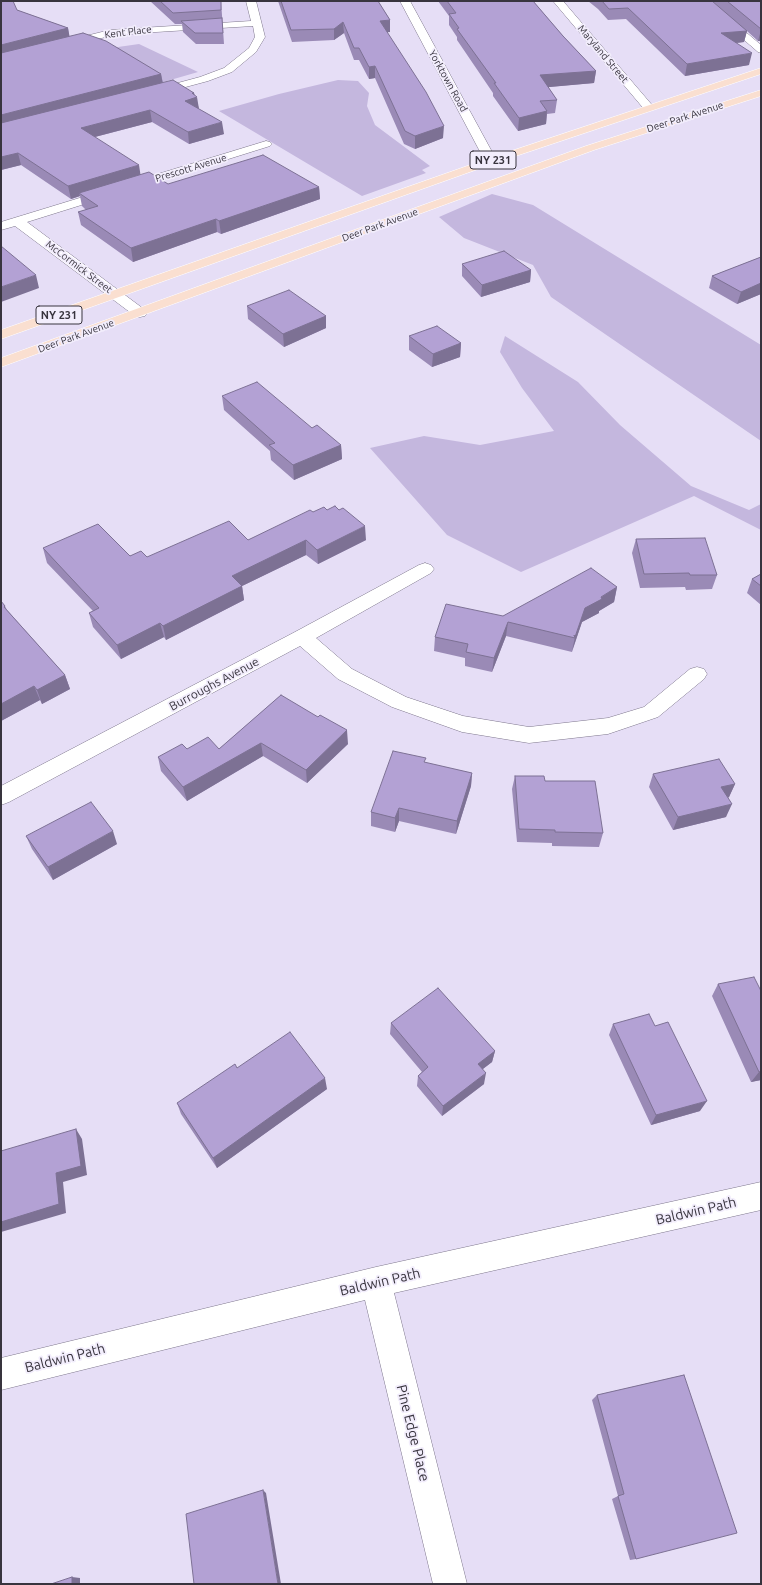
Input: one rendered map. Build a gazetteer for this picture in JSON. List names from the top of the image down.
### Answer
{
  "streets": {
    "main road": ["Deer Park Avenue", "NY 231"],
    "street": [
      "Kent Place",
      "Maryland Street",
      "Yorktown Road",
      "Prescott Avenue",
      "McCormick Street",
      "Burroughs Avenue",
      "Baldwin Path",
      "Pine Edge Place"
    ]
  },
  "crossings": [
    ["Maryland Street", "Deer Park Avenue"],
    ["Yorktown Road", "Deer Park Avenue"],
    ["Deer Park Avenue", "McCormick Street"],
    ["Prescott Avenue", "McCormick Street"],
    ["Baldwin Path", "Pine Edge Place"]
  ]
}
